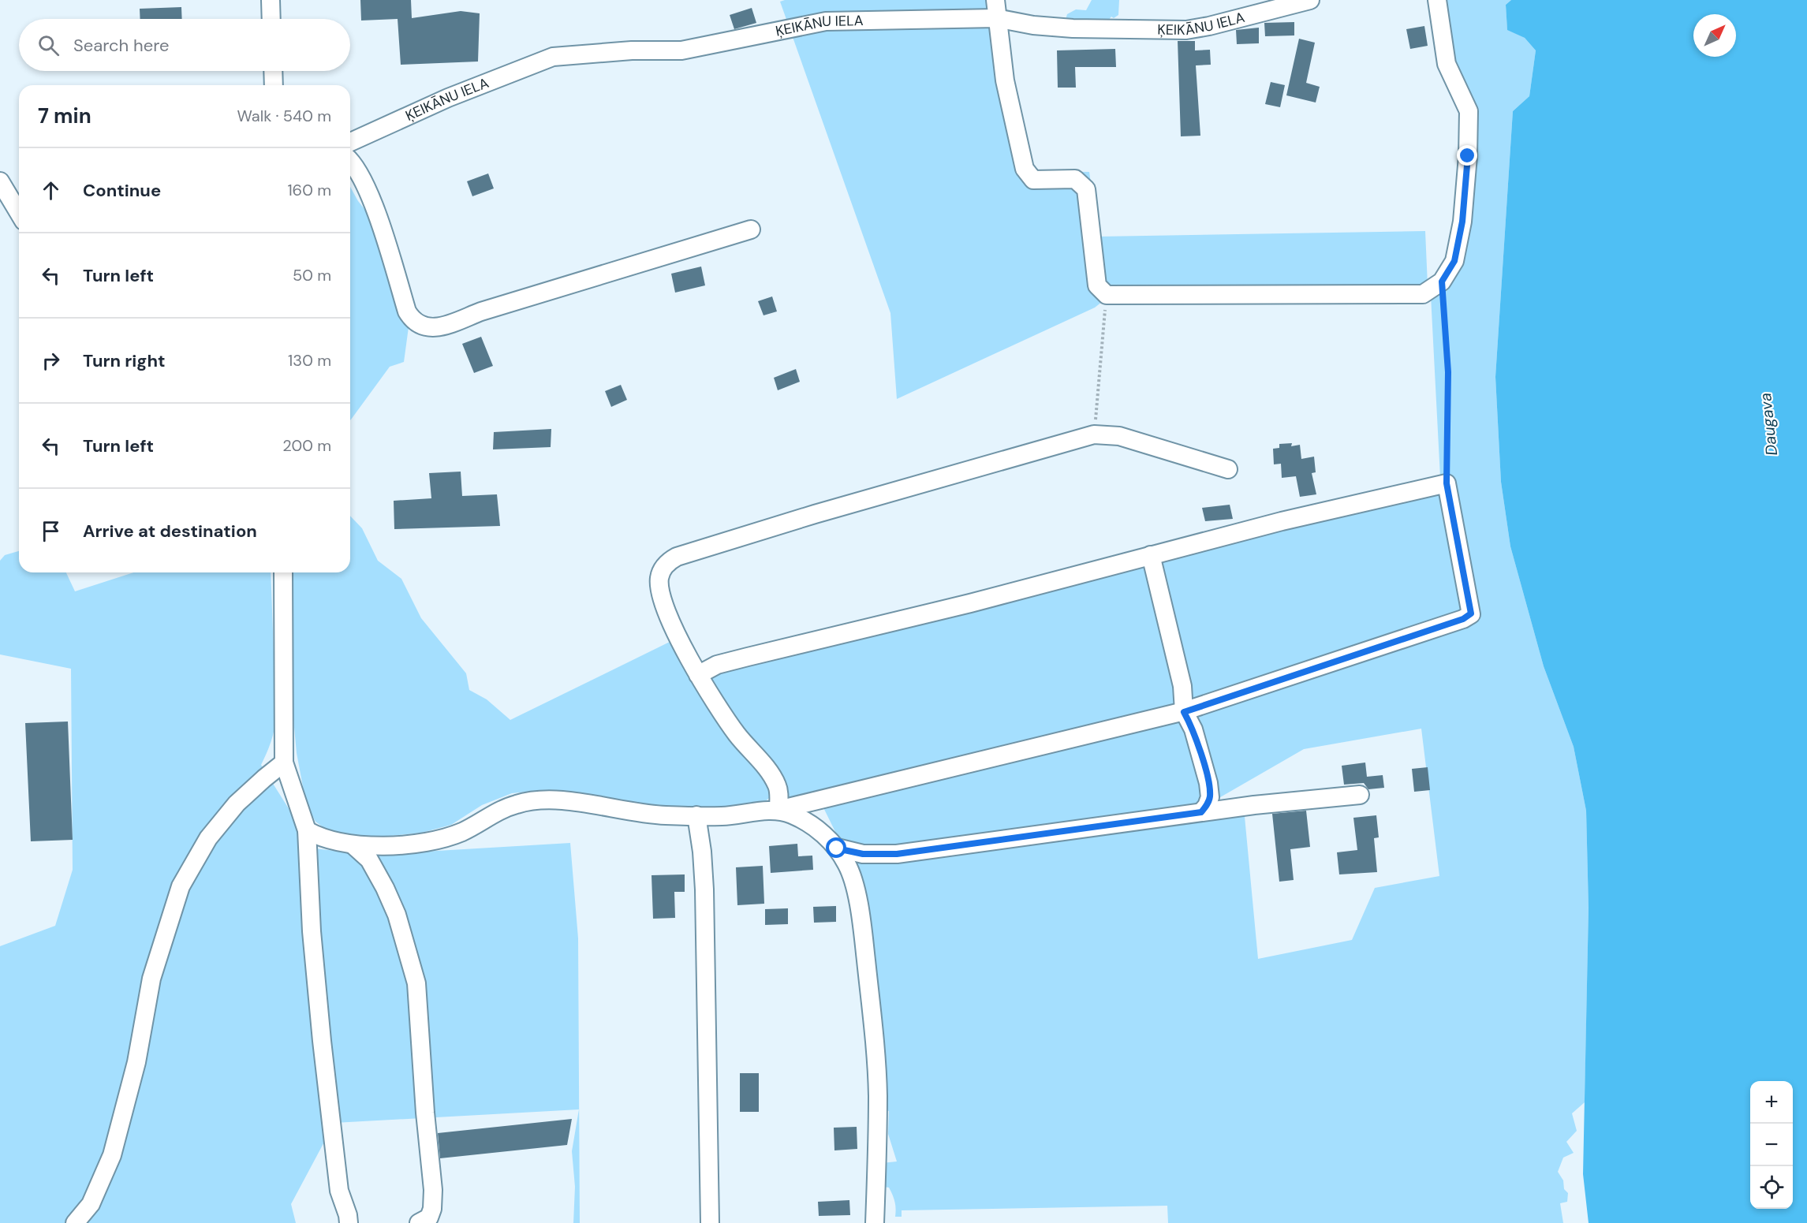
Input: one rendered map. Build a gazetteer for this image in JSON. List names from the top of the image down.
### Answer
{
  "streets": {
    "street": ["ĶEIKĀNU IELA"]
  },
  "water": ["Daugava"],
  "north": "top right",
  "page": {
    "search": "Search here",
    "heading": ["7 min", "Walk · 540 m"],
    "list": [
      ["Continue", "160 m"],
      ["Turn left", "50 m"],
      ["Turn right", "130 m"],
      ["Turn left", "200 m"],
      "Arrive at destination"
    ],
    "map_buttons": ["+", "−"]
  }
}
